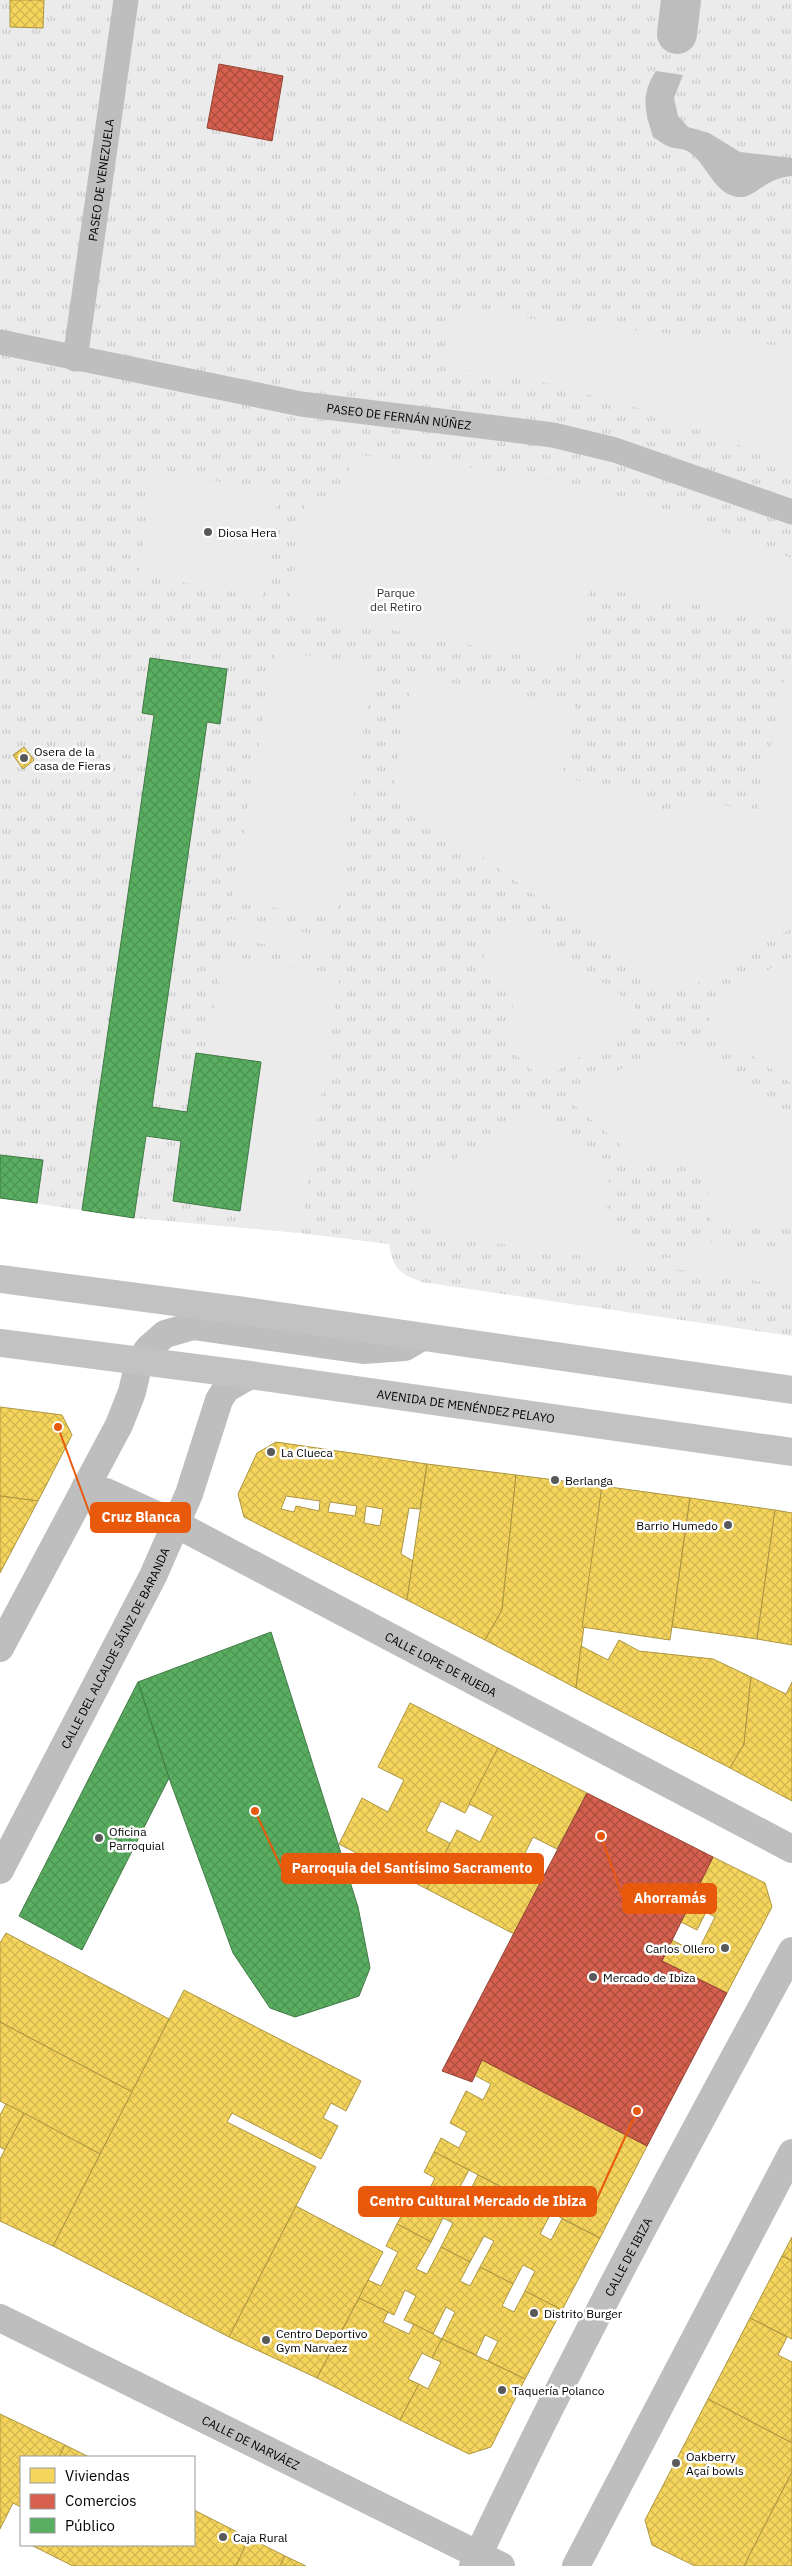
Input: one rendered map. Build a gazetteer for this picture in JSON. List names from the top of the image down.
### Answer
{
  "streets": {
    "main road": ["AVENIDA DE MENÉNDEZ PELAYO"],
    "street": [
      "PASEO DE VENEZUELA",
      "PASEO DE FERNÁN NÚÑEZ",
      "CALLE DEL ALCALDE SÁINZ DE BARANDA",
      "CALLE LOPE DE RUEDA",
      "CALLE DE IBIZA",
      "CALLE DE NARVÁEZ"
    ]
  },
  "crossings": [
    ["PASEO DE VENEZUELA", "PASEO DE FERNÁN NÚÑEZ"],
    ["AVENIDA DE MENÉNDEZ PELAYO", "CALLE DEL ALCALDE SÁINZ DE BARANDA"],
    ["CALLE DEL ALCALDE SÁINZ DE BARANDA", "CALLE LOPE DE RUEDA"],
    ["CALLE DE IBIZA", "CALLE DE NARVÁEZ"]
  ],
  "parks": ["Parque del Retiro"],
  "places": [
    "Diosa Hera",
    "Osera de la casa de Fieras",
    "Cruz Blanca",
    "La Clueca",
    "Berlanga",
    "Barrio Humedo",
    "Parroquia del Santísimo Sacramento",
    "Ahorramás",
    "Oficina Parroquial",
    "Carlos Ollero",
    "Mercado de Ibiza",
    "Centro Cultural Mercado de Ibiza",
    "Distrito Burger",
    "Centro Deportivo Gym Narvaez",
    "Taquería Polanco",
    "Oakberry Açaí bowls",
    "Caja Rural"
  ],
  "legend": ["Viviendas", "Comercios", "Público"]
}
